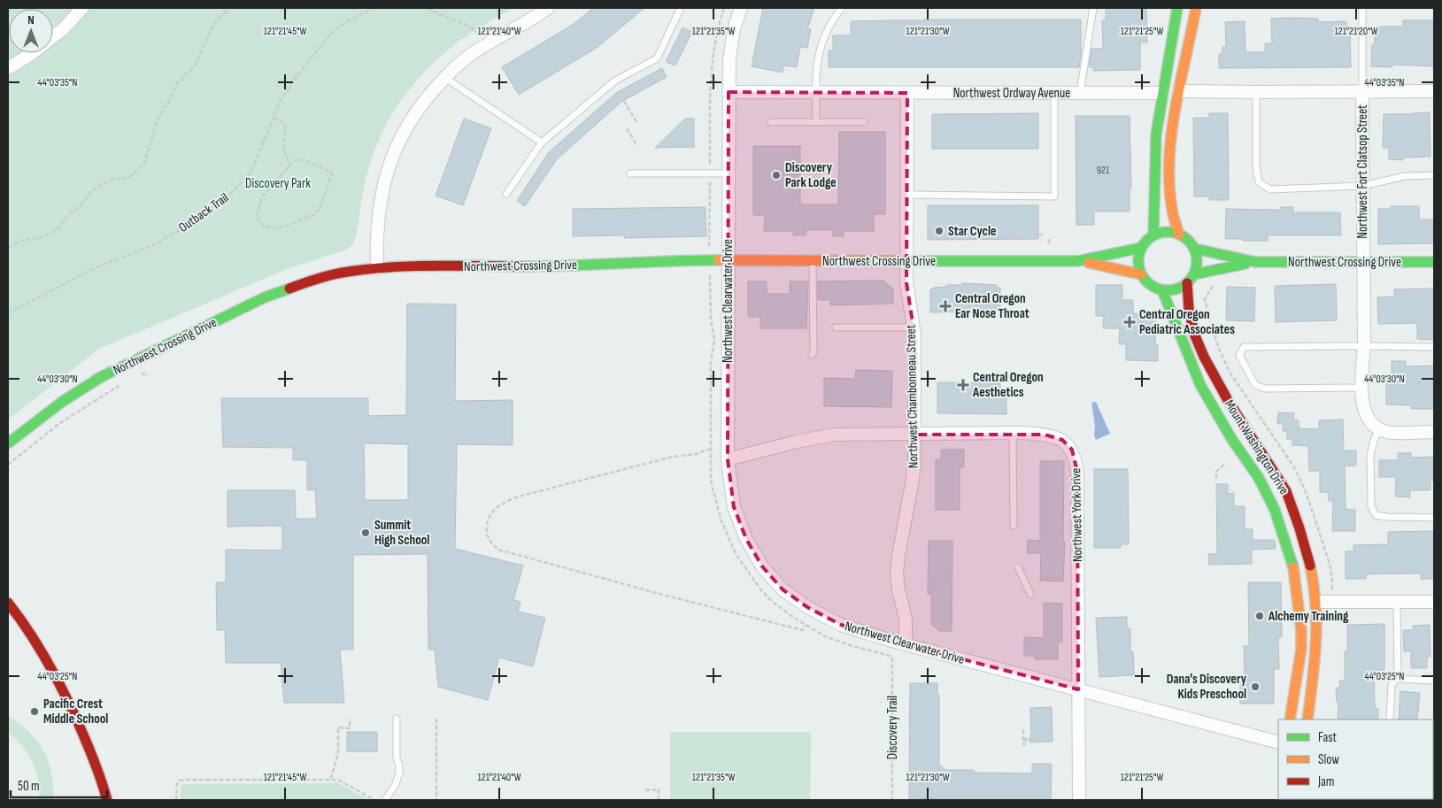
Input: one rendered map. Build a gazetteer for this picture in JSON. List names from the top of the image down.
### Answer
{
  "streets": {
    "street": [
      "Northwest Ordway Avenue",
      "Northwest Fort Clatsop Street",
      "Northwest Crossing Drive",
      "Northwest Clearwater Drive",
      "Northwest Chambonneau Street",
      "Mount Washington Drive",
      "Northwest York Drive"
    ],
    "path": ["Outback Trail", "Discovery Trail"]
  },
  "crossings": [
    ["Northwest Ordway Avenue", "Northwest Clearwater Drive"],
    ["Northwest Ordway Avenue", "Northwest Chambonneau Street"],
    ["Northwest Fort Clatsop Street", "Northwest Crossing Drive"],
    ["Northwest Crossing Drive", "Northwest Clearwater Drive"],
    ["Northwest Crossing Drive", "Northwest Chambonneau Street"],
    ["Northwest Crossing Drive", "Mount Washington Drive"],
    ["Northwest Clearwater Drive", "Northwest Chambonneau Street"],
    ["Northwest Clearwater Drive", "Northwest York Drive"],
    ["Northwest Chambonneau Street", "Northwest York Drive"]
  ],
  "parks": ["Discovery Park"],
  "places": {
    "other": [
      "Discovery Park Lodge",
      "Star Cycle",
      "Summit High School",
      "Alchemy Training",
      "Dana's Discovery Kids Preschool",
      "Pacific Crest Middle School"
    ],
    "health": ["Central Oregon Ear Nose Throat", "Central Oregon Pediatric Associates", "Central Oregon Aesthetics"]
  },
  "house_numbers": ["921"],
  "legend": ["Fast", "Slow", "Jam"],
  "scale_bar": "50 m",
  "north": "top",
  "coordinates": [
    "121°21'45\"W",
    "121°21'40\"W",
    "121°21'35\"W",
    "121°21'30\"W",
    "121°21'25\"W",
    "121°21'20\"W",
    "44°03'35\"N",
    "44°03'30\"N",
    "44°03'25\"N"
  ]
}
